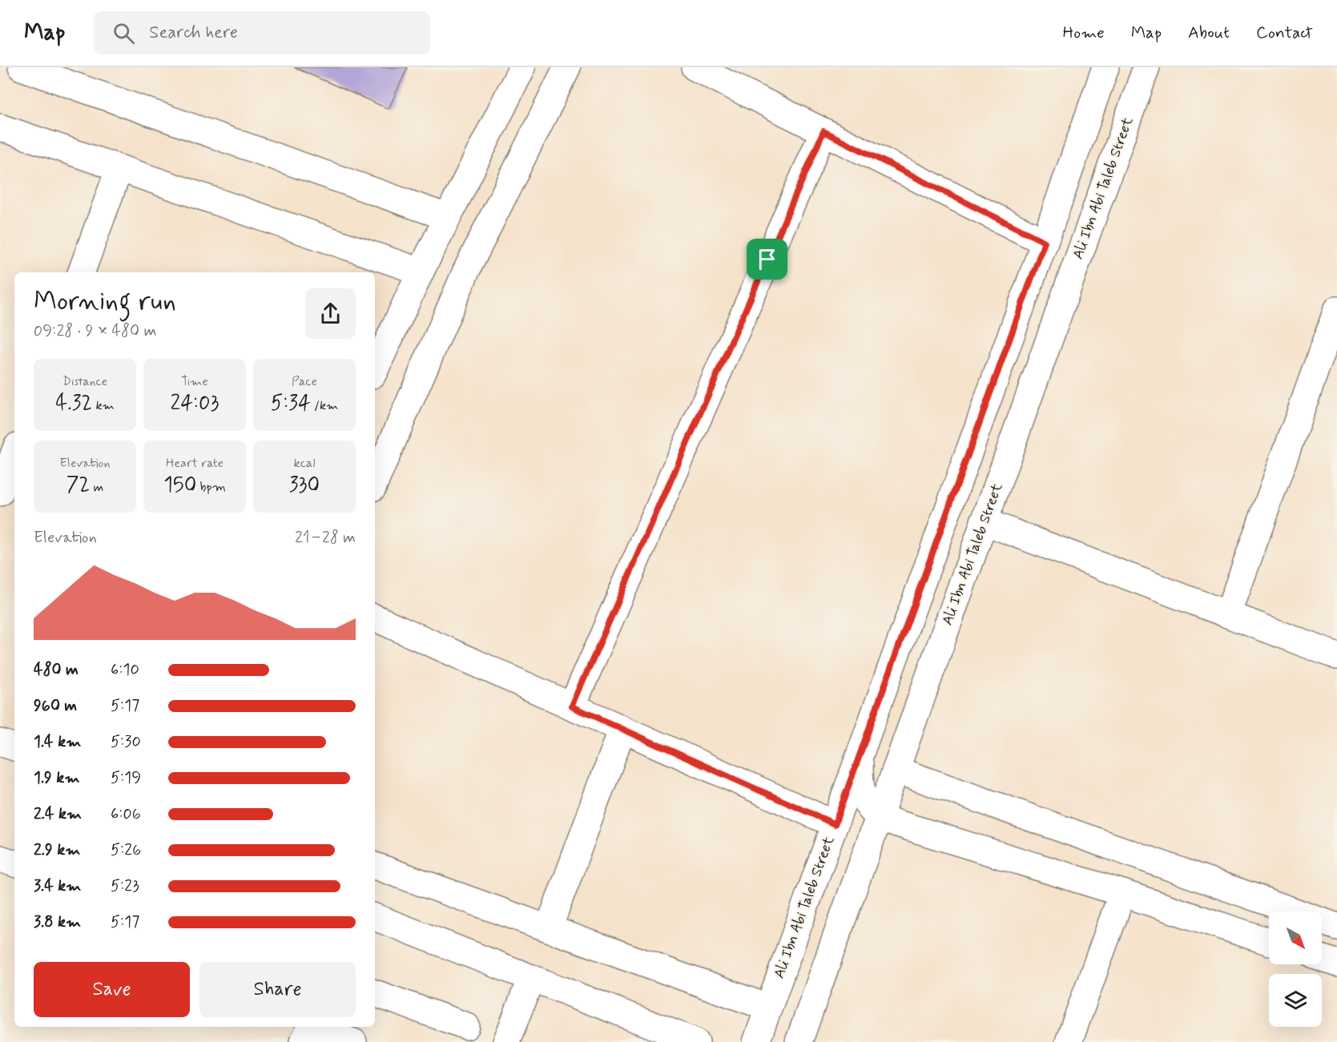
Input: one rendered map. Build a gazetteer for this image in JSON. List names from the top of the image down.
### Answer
{
  "streets": {
    "street": ["Ali Ibn Abi Taleb Street"]
  },
  "north": "bottom right",
  "page": {
    "header": "Map",
    "search": "Search here",
    "nav": [
      "Home",
      "Map",
      "About",
      "Contact"
    ],
    "heading": ["Morning run", "09:28 · 9 × 480 m"],
    "stats": [
      ["Distance", "4.32 km"],
      ["Time", "24:03"],
      ["Pace", "5:34 /km"],
      ["Elevation", "72 m"],
      ["Heart rate", "150 bpm"],
      ["kcal", "330"]
    ],
    "chart": ["Elevation", "21–28 m"],
    "list": [
      {
        "name": "480 m",
        "note": "6:10"
      },
      {
        "name": "960 m",
        "note": "5:17"
      },
      {
        "name": "1.4 km",
        "note": "5:30"
      },
      {
        "name": "1.9 km",
        "note": "5:19"
      },
      {
        "name": "2.4 km",
        "note": "6:06"
      },
      {
        "name": "2.9 km",
        "note": "5:26"
      },
      {
        "name": "3.4 km",
        "note": "5:23"
      },
      {
        "name": "3.8 km",
        "note": "5:17"
      }
    ],
    "buttons": ["Save", "Share"]
  }
}
